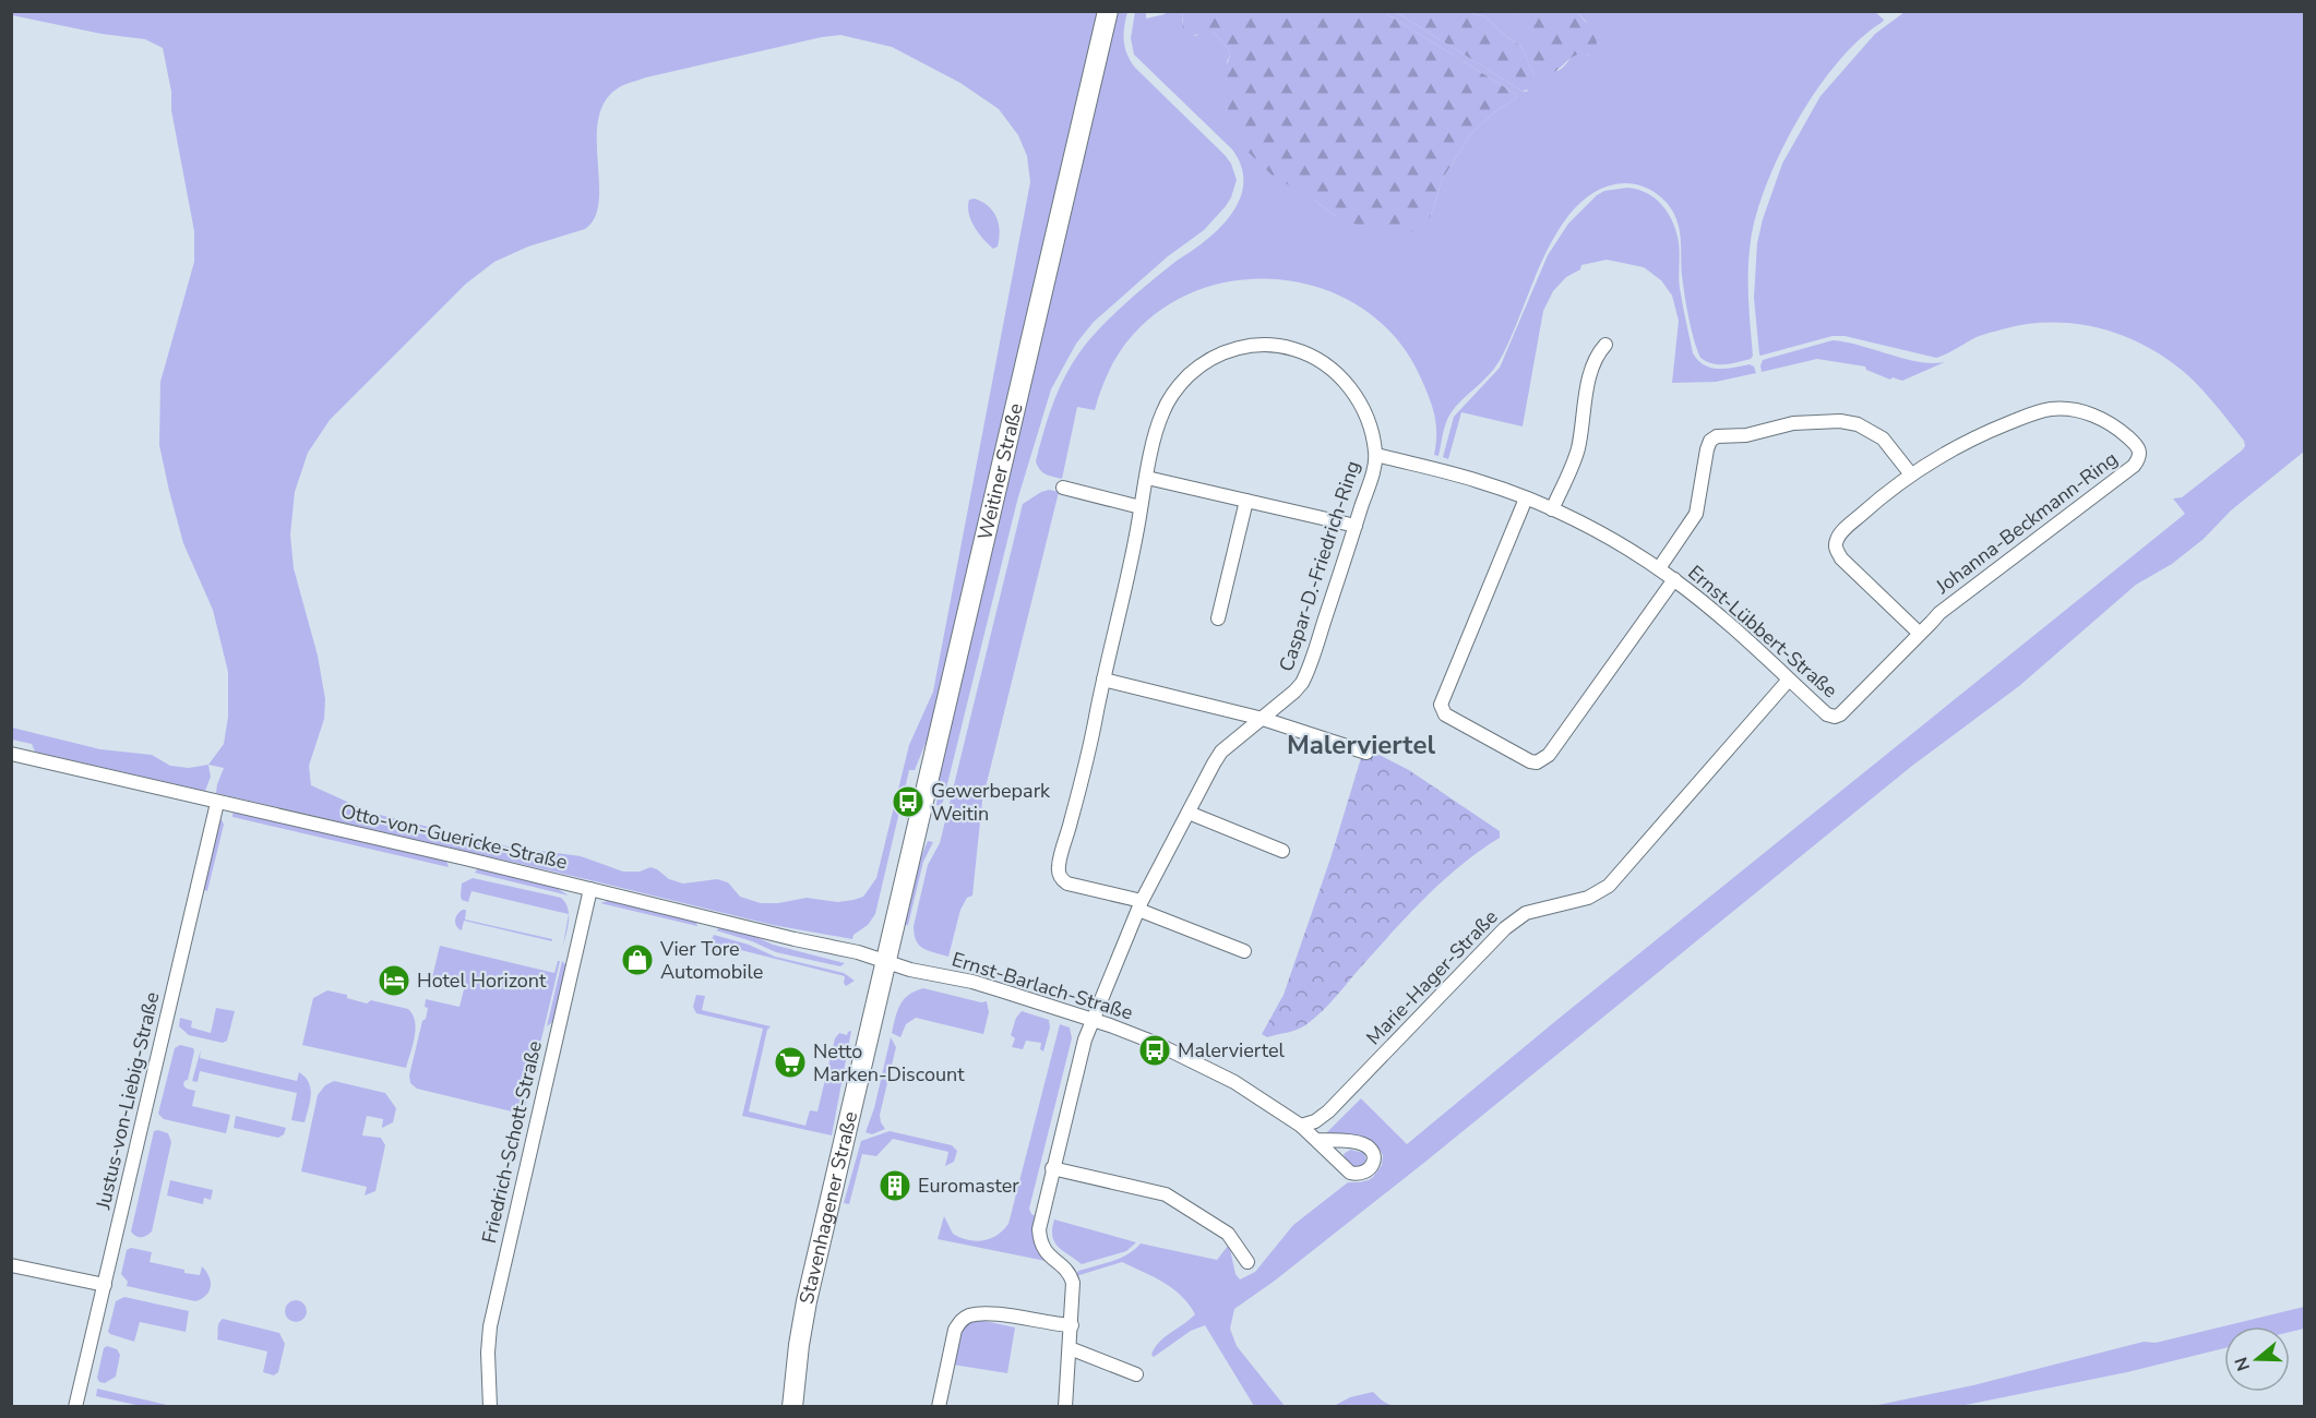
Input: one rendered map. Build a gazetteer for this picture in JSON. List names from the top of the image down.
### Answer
{
  "streets": {
    "main road": ["Weitiner Straße", "Stavenhagener Straße"],
    "street": [
      "Johanna-Beckmann-Ring",
      "Caspar-D.-Friedrich-Ring",
      "Ernst-Lübbert-Straße",
      "Otto-von-Guericke-Straße",
      "Marie-Hager-Straße",
      "Ernst-Barlach-Straße",
      "Justus-von-Liebig-Straße",
      "Friedrich-Schott-Straße"
    ]
  },
  "crossings": [
    ["Weitiner Straße", "Stavenhagener Straße"],
    ["Johanna-Beckmann-Ring", "Ernst-Lübbert-Straße"],
    ["Caspar-D.-Friedrich-Ring", "Ernst-Lübbert-Straße"],
    ["Caspar-D.-Friedrich-Ring", "Ernst-Barlach-Straße"],
    ["Ernst-Lübbert-Straße", "Marie-Hager-Straße"],
    ["Otto-von-Guericke-Straße", "Ernst-Barlach-Straße"],
    ["Otto-von-Guericke-Straße", "Justus-von-Liebig-Straße"],
    ["Otto-von-Guericke-Straße", "Friedrich-Schott-Straße"],
    ["Otto-von-Guericke-Straße", "Stavenhagener Straße"],
    ["Marie-Hager-Straße", "Ernst-Barlach-Straße"],
    ["Ernst-Barlach-Straße", "Stavenhagener Straße"]
  ],
  "districts": ["Malerviertel"],
  "places": {
    "bus stop": ["Gewerbepark Weitin", "Malerviertel"],
    "shop": ["Vier Tore Automobile"],
    "hotel": ["Hotel Horizont"],
    "supermarket": ["Netto Marken-Discount"],
    "building": ["Euromaster"]
  },
  "north": "left"
}
